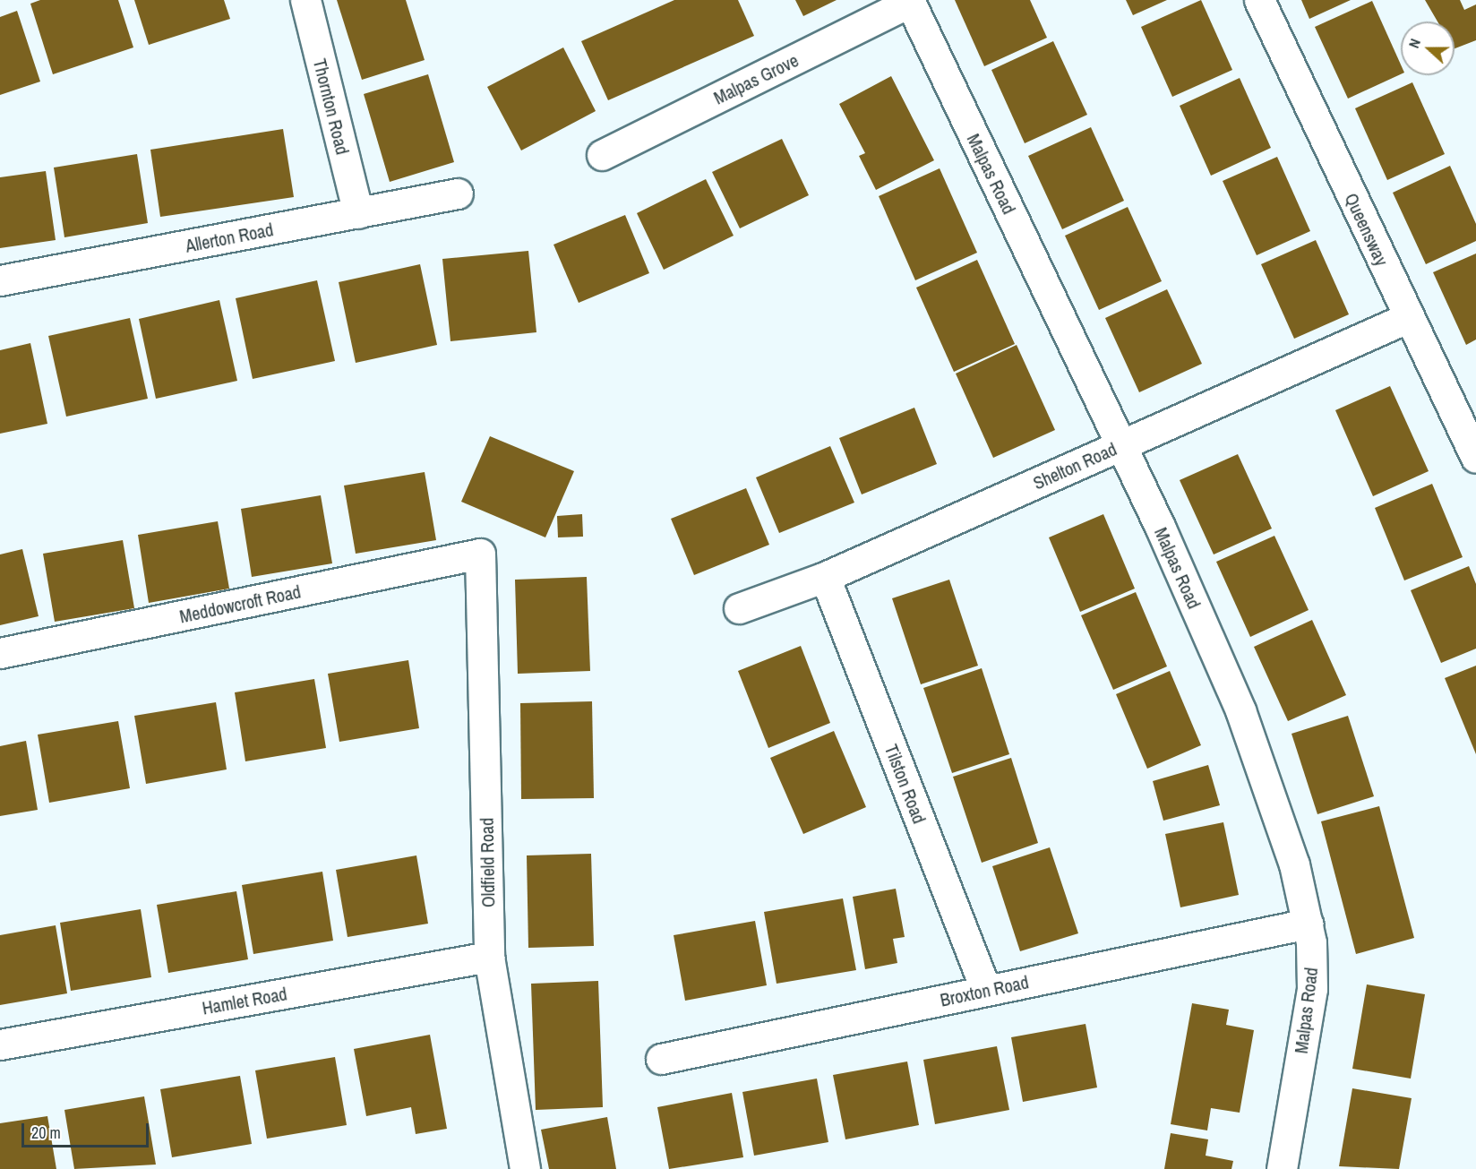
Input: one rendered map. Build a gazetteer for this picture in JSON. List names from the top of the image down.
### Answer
{
  "streets": {
    "street": [
      "Malpas Grove",
      "Thornton Road",
      "Malpas Road",
      "Queensway",
      "Allerton Road",
      "Shelton Road",
      "Meddowcroft Road",
      "Tilston Road",
      "Oldfield Road",
      "Broxton Road",
      "Hamlet Road"
    ]
  },
  "crossings": [
    ["Malpas Grove", "Malpas Road"],
    ["Thornton Road", "Allerton Road"],
    ["Malpas Road", "Shelton Road"],
    ["Malpas Road", "Broxton Road"],
    ["Queensway", "Shelton Road"],
    ["Shelton Road", "Tilston Road"],
    ["Meddowcroft Road", "Oldfield Road"],
    ["Tilston Road", "Broxton Road"],
    ["Oldfield Road", "Hamlet Road"]
  ],
  "scale_bar": "20 m",
  "north": "left"
}
